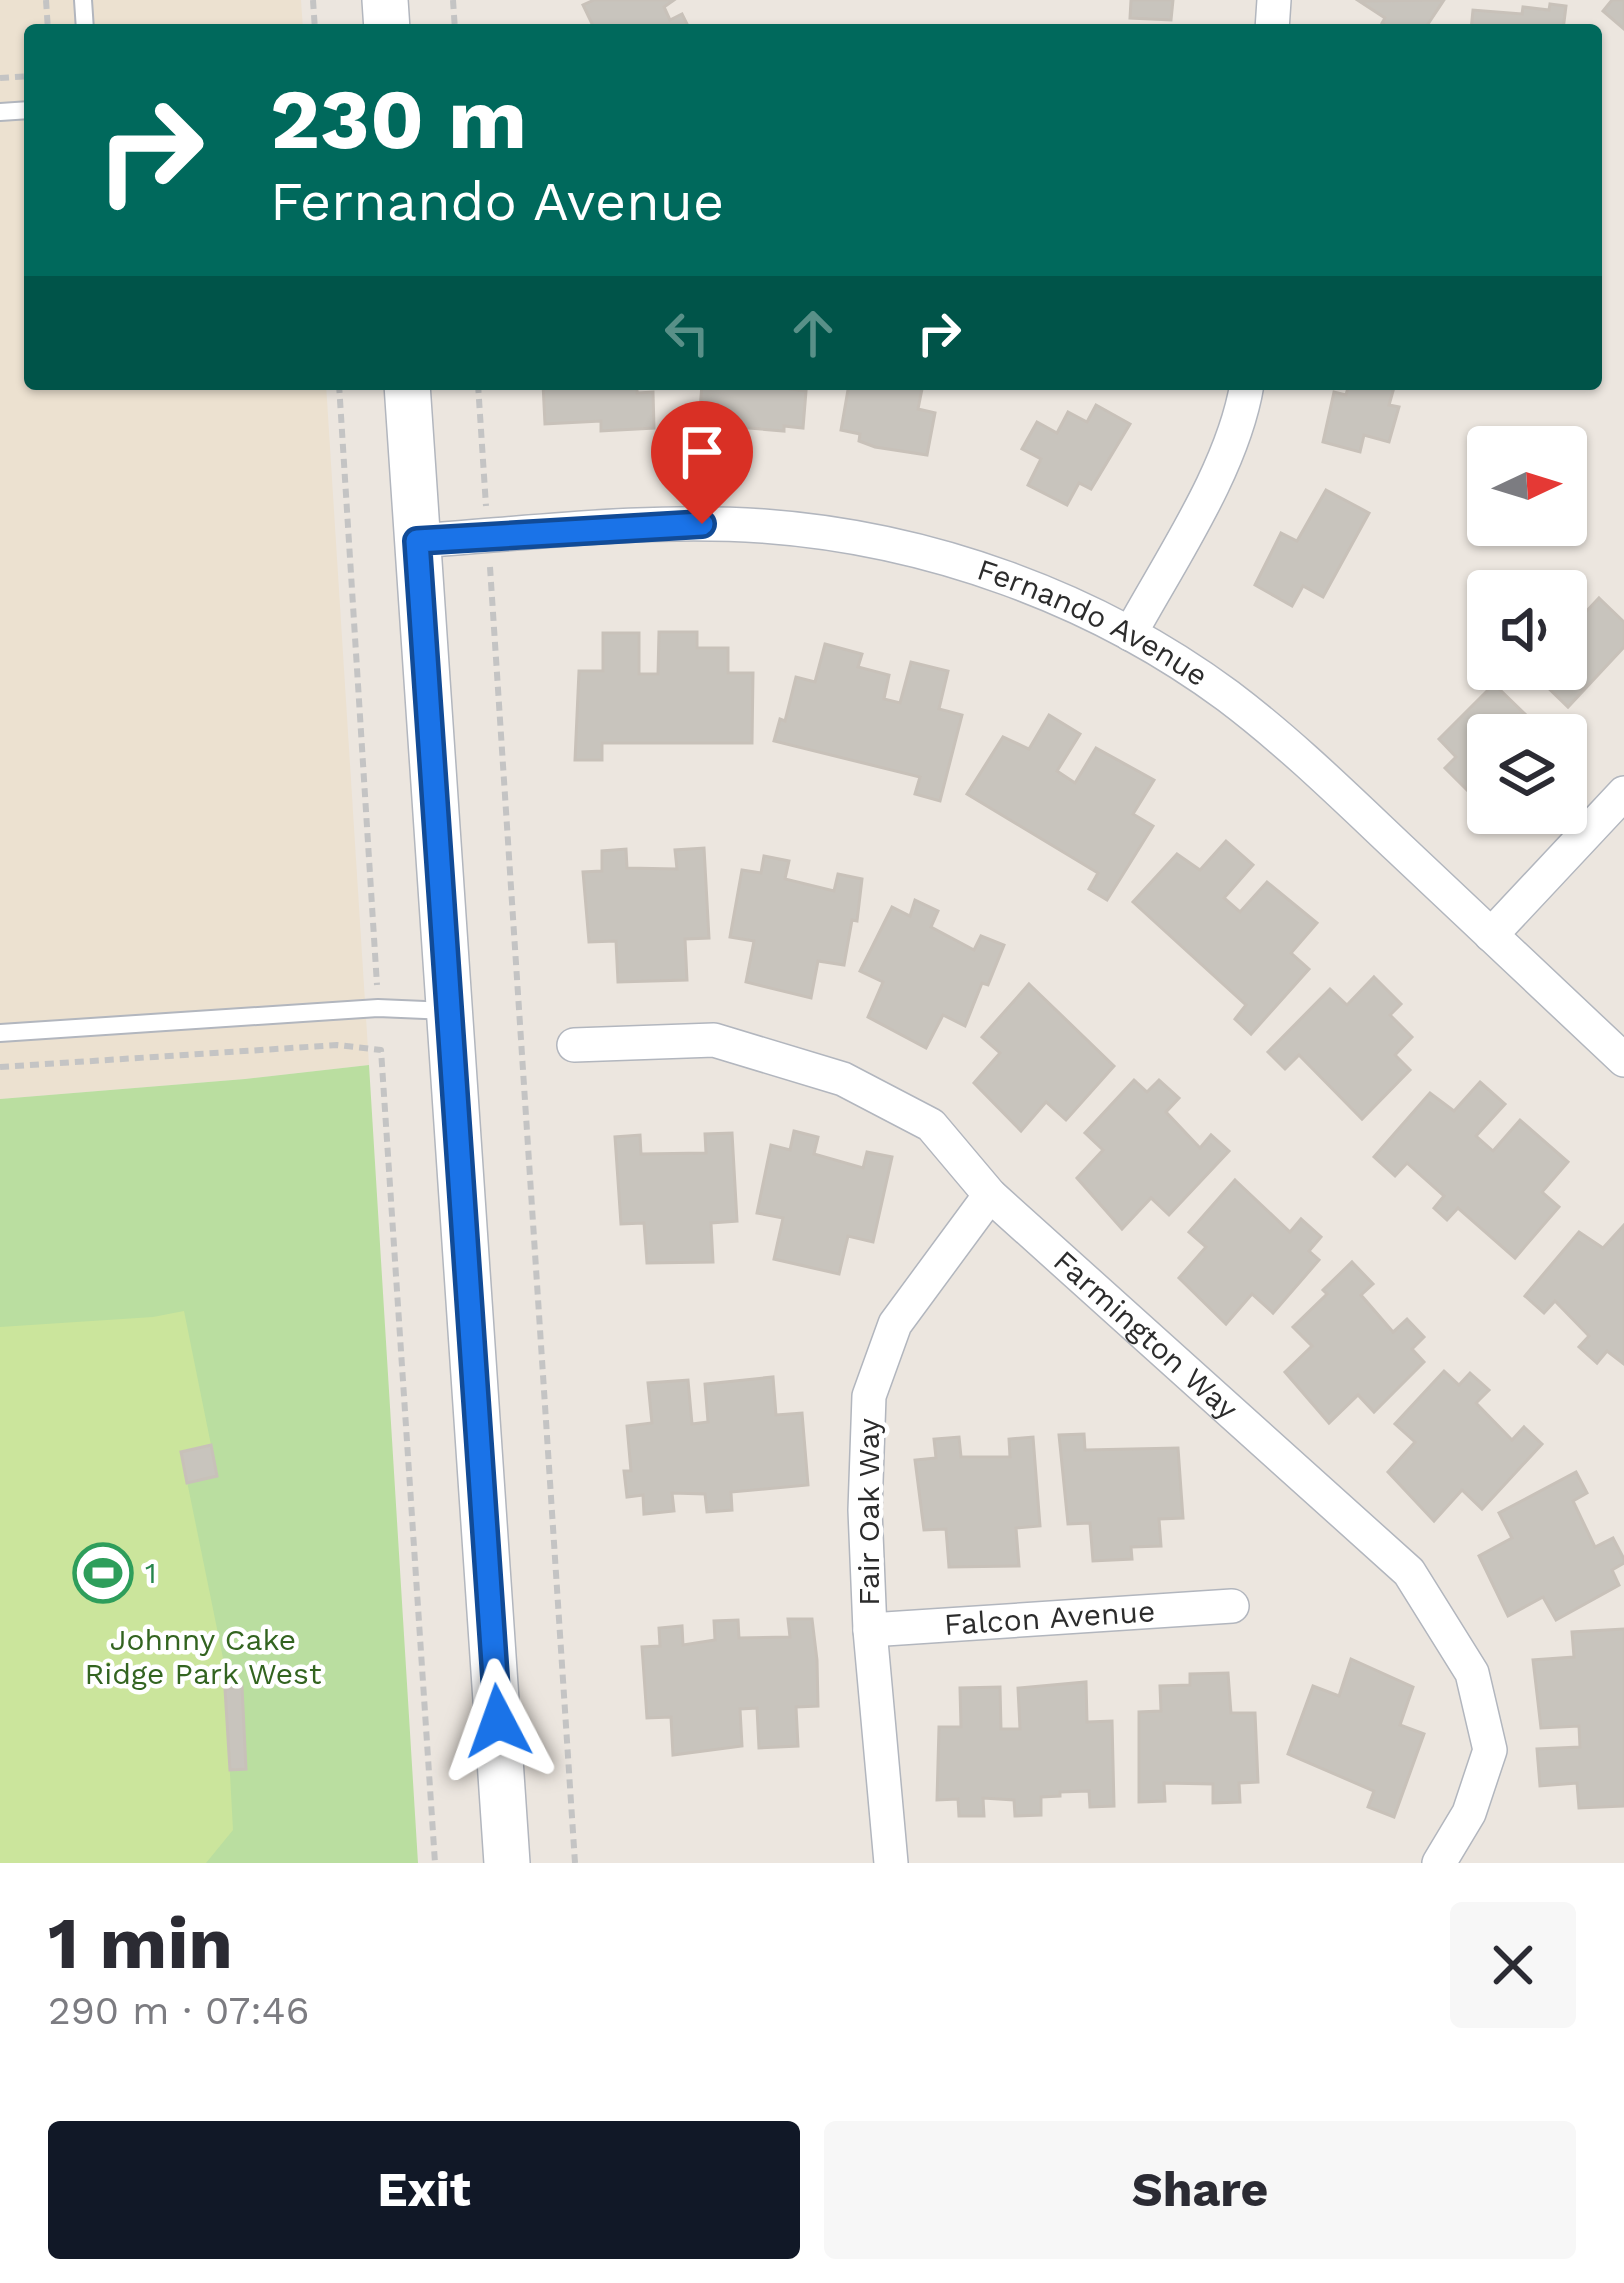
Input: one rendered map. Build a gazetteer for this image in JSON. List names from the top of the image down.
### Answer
{
  "streets": {
    "street": [
      "Fernando Avenue",
      "Farmington Way",
      "Fair Oak Way",
      "Falcon Avenue"
    ]
  },
  "crossings": [
    ["Farmington Way", "Fair Oak Way"],
    ["Fair Oak Way", "Falcon Avenue"]
  ],
  "parks": ["Johnny Cake Ridge Park West"],
  "places": {
    "sports": ["1"]
  },
  "north": "right",
  "page": {
    "turn": ["230 m", "Fernando Avenue"],
    "heading": ["1 min", "290 m · 07:46"],
    "buttons": ["Exit", "Share"]
  }
}
